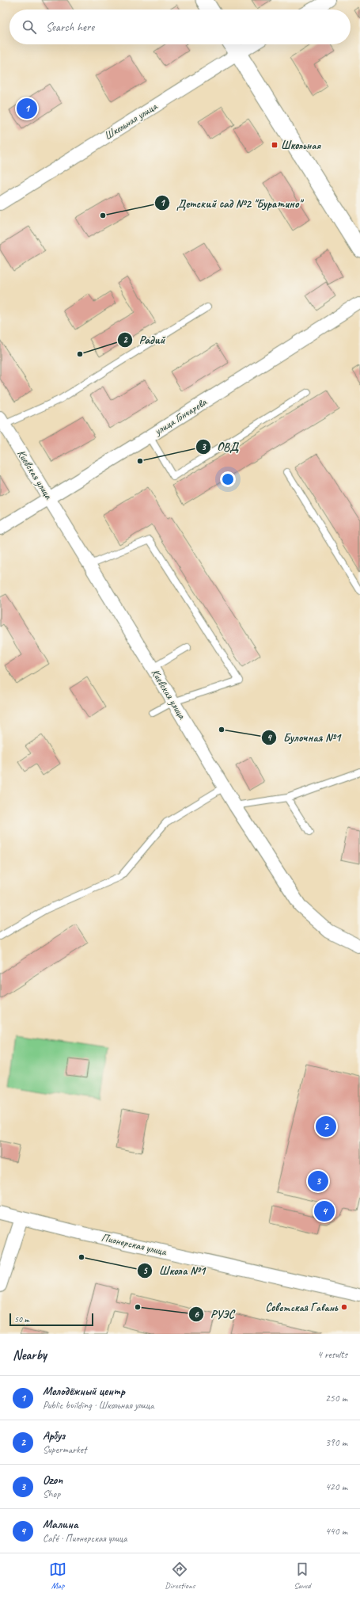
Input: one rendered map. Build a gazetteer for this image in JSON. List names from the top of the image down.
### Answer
{
  "streets": {
    "street": [
      "Школьная улица",
      "улица Гончарова",
      "Киевская улица",
      "Пионерская улица"
    ]
  },
  "crossings": [
    ["улица Гончарова", "Киевская улица"]
  ],
  "places": {
    "transit": ["Школьная"],
    "other": [
      "Детский сад №2 \"Буратино\"",
      "Радий",
      "ОВД",
      "Булочная №1",
      "Школа №1",
      "РУЭС",
      "Советская Гавань"
    ]
  },
  "scale_bar": "50 m",
  "page": {
    "search": "Search here",
    "pins": [
      "1",
      "2",
      "3",
      "4"
    ],
    "scale": "50 m",
    "heading": ["Nearby", "4 results"],
    "list": [
      {
        "mark": "1",
        "name": "Молодёжный центр",
        "note": "Public building · Школьная улица",
        "value": "250 m"
      },
      {
        "mark": "2",
        "name": "Арбуз",
        "note": "Supermarket",
        "value": "390 m"
      },
      {
        "mark": "3",
        "name": "Ozon",
        "note": "Shop",
        "value": "420 m"
      },
      {
        "mark": "4",
        "name": "Малина",
        "note": "Café · Пионерская улица",
        "value": "440 m"
      }
    ],
    "nav": ["Map", "Directions", "Saved"]
  }
}
